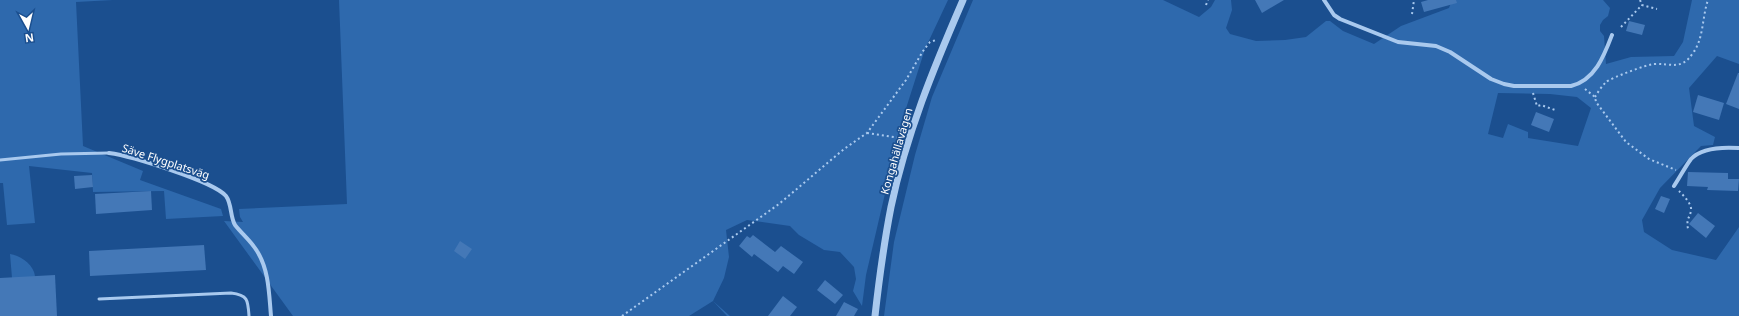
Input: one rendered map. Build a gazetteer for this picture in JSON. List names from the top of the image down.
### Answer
{
  "streets": {
    "street": ["Kongahällavägen", "Säve Flygplatsväg"]
  },
  "north": "bottom"
}
